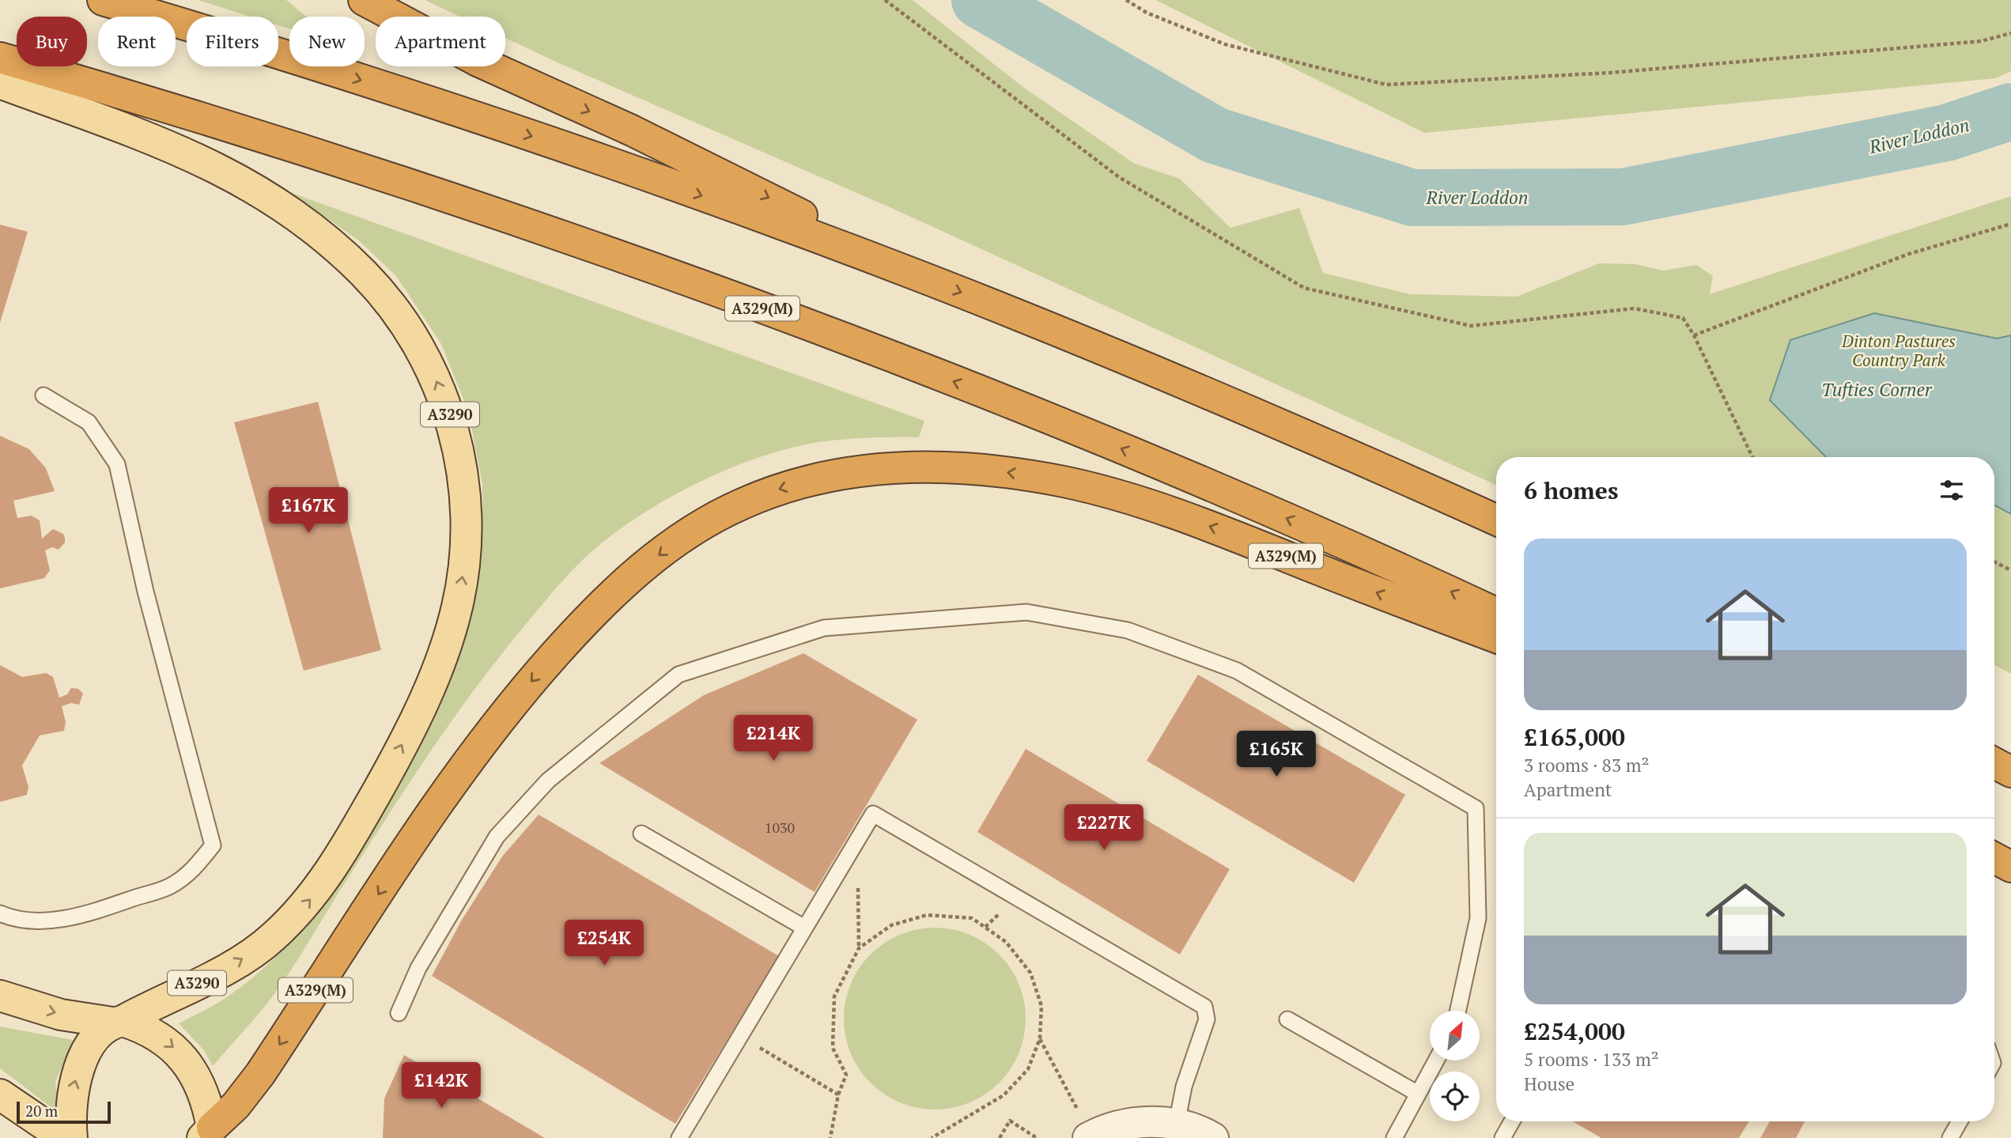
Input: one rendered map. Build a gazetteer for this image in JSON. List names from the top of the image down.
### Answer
{
  "streets": {
    "highway": ["A329(M)"],
    "main road": ["A3290"]
  },
  "water": ["River Loddon", "Tufties Corner"],
  "parks": ["Dinton Pastures Country Park"],
  "house_numbers": ["1030"],
  "scale_bar": "20 m",
  "north": "top right",
  "page": {
    "chip": [
      "Buy",
      "Rent",
      "Filters",
      "New",
      "Apartment"
    ],
    "heading": "6 homes",
    "price": [
      "£167K",
      "£214K",
      "£165K",
      "£227K",
      "£254K",
      "£142K"
    ],
    "list": [
      {
        "name": "£165,000",
        "note": "3 rooms · 83 m² · Apartment"
      },
      {
        "name": "£254,000",
        "note": "5 rooms · 133 m² · House"
      }
    ],
    "scale": "20 m"
  }
}
